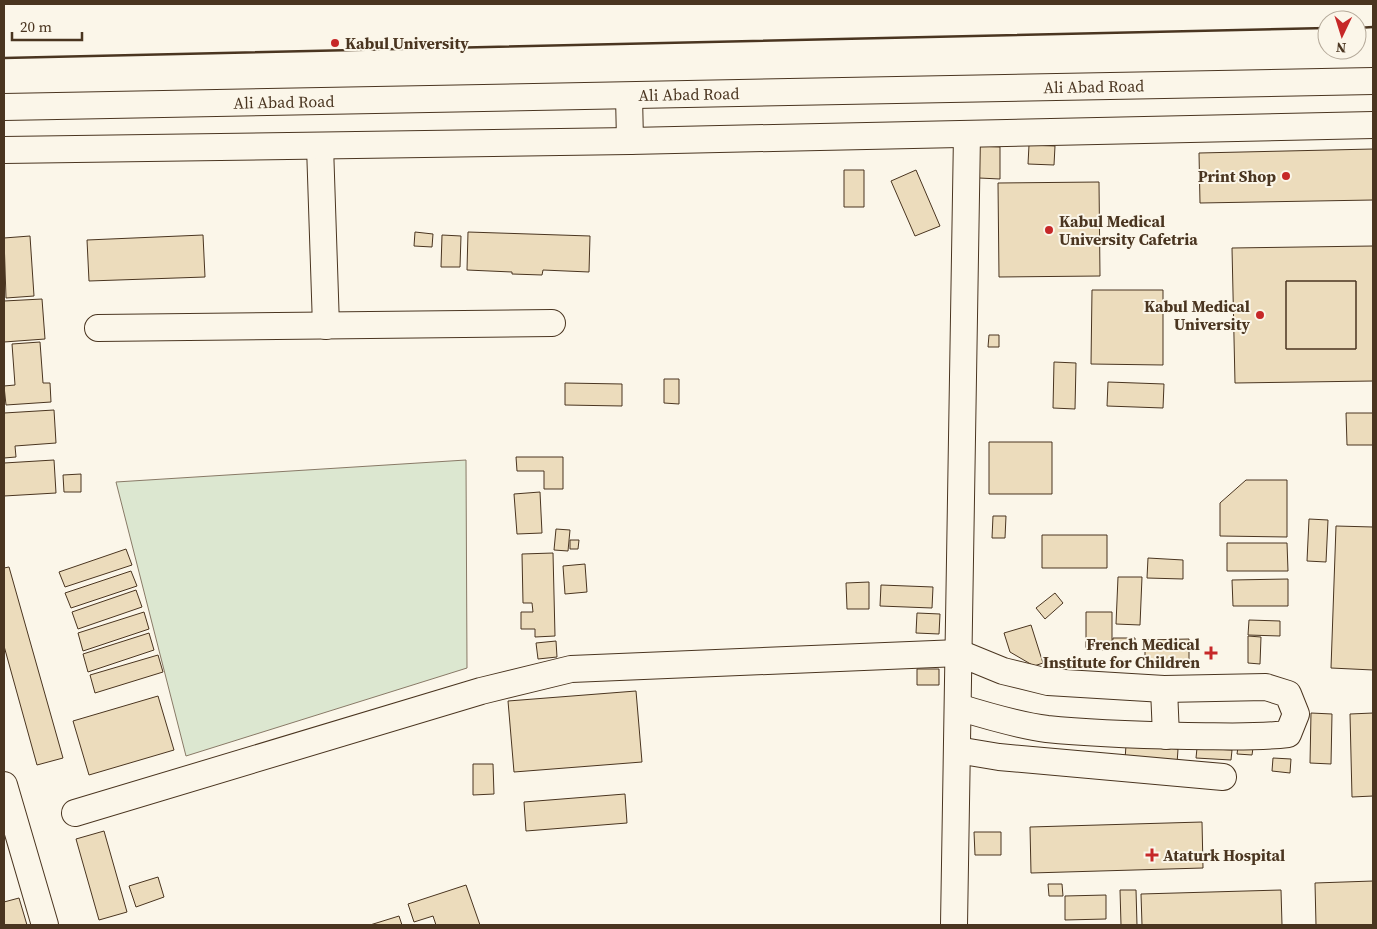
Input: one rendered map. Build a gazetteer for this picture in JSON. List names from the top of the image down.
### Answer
{
  "streets": {
    "street": ["Ali Abad Road"]
  },
  "places": {
    "other": [
      "Kabul University",
      "Print Shop",
      "Kabul Medical University Cafetria",
      "Kabul Medical University"
    ],
    "health": ["French Medical Institute for Children", "Ataturk Hospital"]
  },
  "scale_bar": "20 m",
  "north": "bottom"
}
